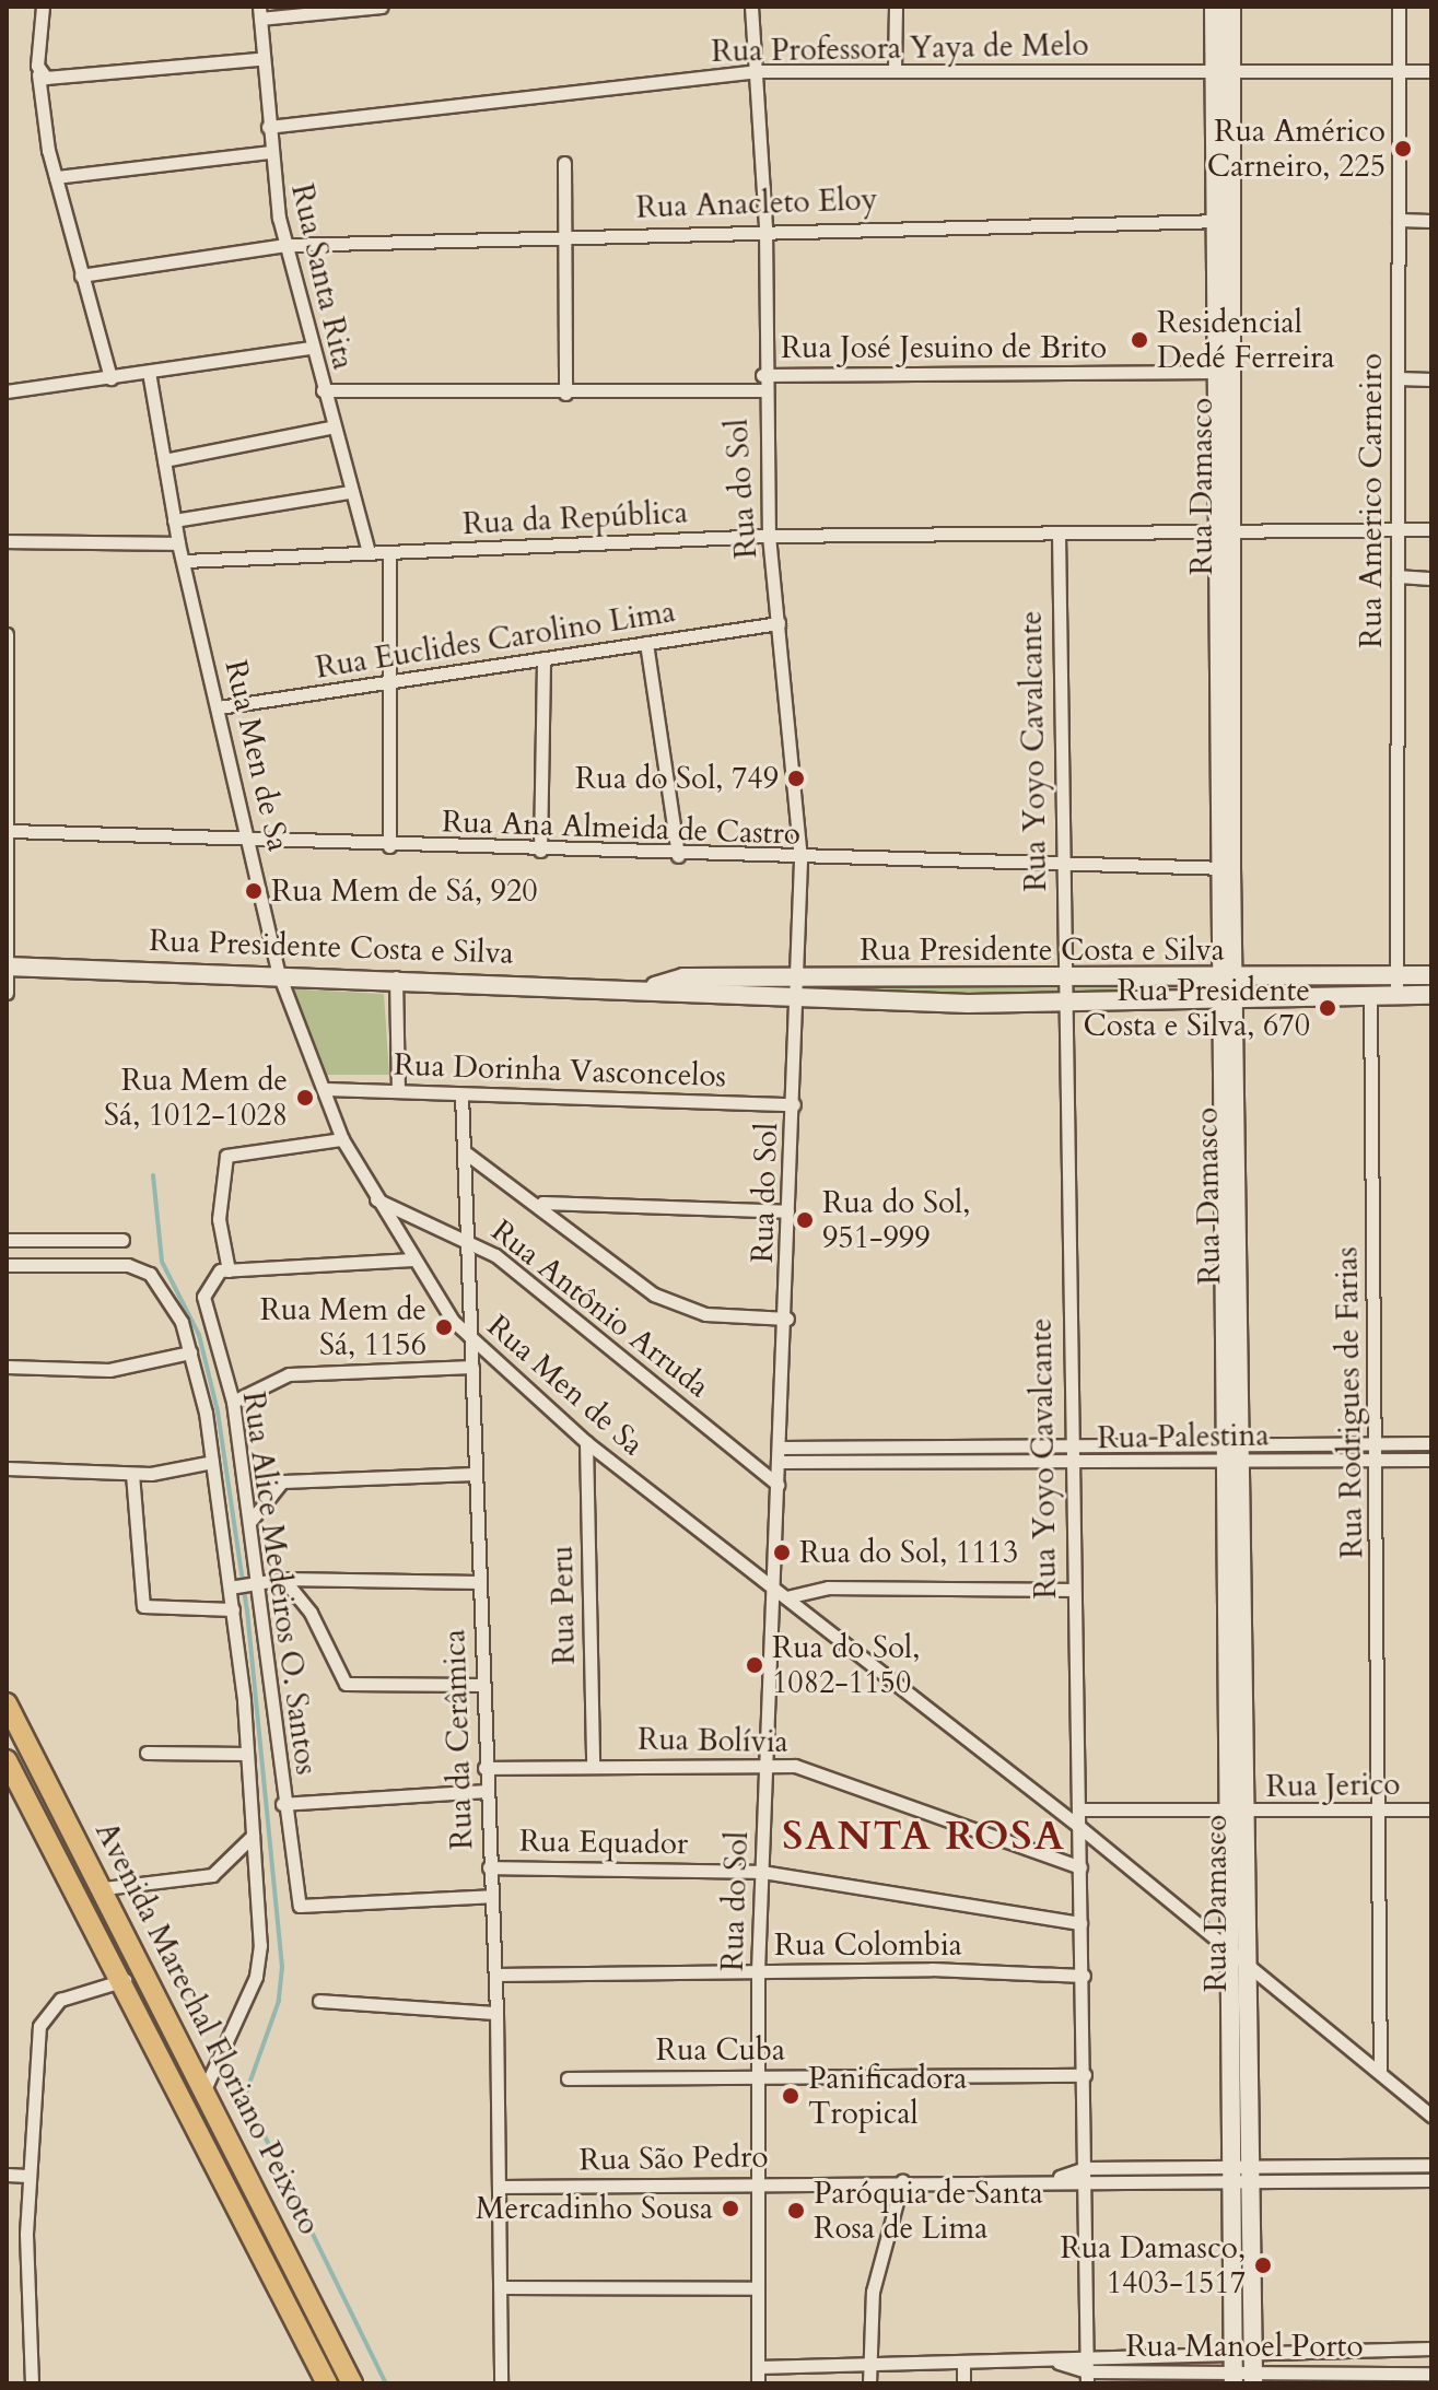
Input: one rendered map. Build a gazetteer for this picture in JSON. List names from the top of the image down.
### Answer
{
  "streets": {
    "main road": ["Avenida Marechal Floriano Peixoto"],
    "street": [
      "Rua Professora Yaya de Melo",
      "Rua Anacleto Eloy",
      "Rua Santa Rita",
      "Rua José Jesuino de Brito",
      "Rua Damasco",
      "Rua do Sol",
      "Rua Americo Carneiro",
      "Rua da República",
      "Rua Euclides Carolino Lima",
      "Rua Yoyo Cavalcante",
      "Rua Men de Sa",
      "Rua Ana Almeida de Castro",
      "Rua Presidente Costa e Silva",
      "Rua Dorinha Vasconcelos",
      "Rua Antônio Arruda",
      "Rua Rodrigues de Farias",
      "Rua Palestina",
      "Rua Alice Medeiros O. Santos",
      "Rua Peru",
      "Rua da Cerâmica",
      "Rua Bolívia",
      "Rua Jerico",
      "Rua Equador",
      "Rua Colombia",
      "Rua Cuba",
      "Rua São Pedro",
      "Rua Manoel Porto"
    ]
  },
  "crossings": [
    ["Rua Professora Yaya de Melo", "Rua Santa Rita"],
    ["Rua Professora Yaya de Melo", "Rua Damasco"],
    ["Rua Professora Yaya de Melo", "Rua do Sol"],
    ["Rua Professora Yaya de Melo", "Rua Americo Carneiro"],
    ["Rua Anacleto Eloy", "Rua Santa Rita"],
    ["Rua Anacleto Eloy", "Rua Damasco"],
    ["Rua Anacleto Eloy", "Rua do Sol"],
    ["Rua Santa Rita", "Rua José Jesuino de Brito"],
    ["Rua Santa Rita", "Rua da República"],
    ["Rua José Jesuino de Brito", "Rua Damasco"],
    ["Rua José Jesuino de Brito", "Rua do Sol"],
    ["Rua Damasco", "Rua da República"],
    ["Rua Damasco", "Rua Men de Sa"],
    ["Rua Damasco", "Rua Ana Almeida de Castro"],
    ["Rua Damasco", "Rua Presidente Costa e Silva"],
    ["Rua Damasco", "Rua Palestina"],
    ["Rua Damasco", "Rua Jerico"],
    ["Rua Damasco", "Rua São Pedro"],
    ["Rua Damasco", "Rua Manoel Porto"],
    ["Rua do Sol", "Rua da República"],
    ["Rua do Sol", "Rua Euclides Carolino Lima"],
    ["Rua do Sol", "Rua Men de Sa"],
    ["Rua do Sol", "Rua Ana Almeida de Castro"],
    ["Rua do Sol", "Rua Presidente Costa e Silva"],
    ["Rua do Sol", "Rua Dorinha Vasconcelos"],
    ["Rua do Sol", "Rua Antônio Arruda"],
    ["Rua do Sol", "Rua Palestina"],
    ["Rua do Sol", "Rua Bolívia"],
    ["Rua do Sol", "Rua Equador"],
    ["Rua do Sol", "Rua Colombia"],
    ["Rua do Sol", "Rua Cuba"],
    ["Rua do Sol", "Rua São Pedro"],
    ["Rua do Sol", "Rua Manoel Porto"],
    ["Rua Americo Carneiro", "Rua da República"],
    ["Rua Americo Carneiro", "Rua Presidente Costa e Silva"],
    ["Rua da República", "Rua Yoyo Cavalcante"],
    ["Rua da República", "Rua Men de Sa"],
    ["Rua Euclides Carolino Lima", "Rua Men de Sa"],
    ["Rua Yoyo Cavalcante", "Rua Men de Sa"],
    ["Rua Yoyo Cavalcante", "Rua Ana Almeida de Castro"],
    ["Rua Yoyo Cavalcante", "Rua Presidente Costa e Silva"],
    ["Rua Yoyo Cavalcante", "Rua Palestina"],
    ["Rua Yoyo Cavalcante", "Rua Bolívia"],
    ["Rua Yoyo Cavalcante", "Rua Jerico"],
    ["Rua Yoyo Cavalcante", "Rua Equador"],
    ["Rua Yoyo Cavalcante", "Rua Colombia"],
    ["Rua Yoyo Cavalcante", "Rua Cuba"],
    ["Rua Yoyo Cavalcante", "Rua São Pedro"],
    ["Rua Yoyo Cavalcante", "Rua Manoel Porto"],
    ["Rua Men de Sa", "Rua Ana Almeida de Castro"],
    ["Rua Men de Sa", "Rua Presidente Costa e Silva"],
    ["Rua Men de Sa", "Rua Dorinha Vasconcelos"],
    ["Rua Men de Sa", "Rua Antônio Arruda"],
    ["Rua Men de Sa", "Rua Rodrigues de Farias"],
    ["Rua Men de Sa", "Rua Peru"],
    ["Rua Men de Sa", "Rua da Cerâmica"],
    ["Rua Presidente Costa e Silva", "Rua Rodrigues de Farias"],
    ["Rua Dorinha Vasconcelos", "Rua da Cerâmica"],
    ["Rua Antônio Arruda", "Rua da Cerâmica"],
    ["Rua Rodrigues de Farias", "Rua Palestina"],
    ["Rua Rodrigues de Farias", "Rua Jerico"],
    ["Rua Alice Medeiros O. Santos", "Rua da Cerâmica"],
    ["Rua Alice Medeiros O. Santos", "Avenida Marechal Floriano Peixoto"],
    ["Rua Peru", "Rua Bolívia"],
    ["Rua da Cerâmica", "Rua Bolívia"],
    ["Rua da Cerâmica", "Rua Equador"],
    ["Rua da Cerâmica", "Rua Colombia"],
    ["Rua da Cerâmica", "Rua São Pedro"]
  ],
  "districts": ["SANTA ROSA"],
  "places": [
    "Rua Américo Carneiro, 225",
    "Residencial Dedé Ferreira",
    "Rua do Sol, 749",
    "Rua Mem de Sá, 920",
    "Rua Presidente Costa e Silva, 670",
    "Rua Mem de Sá, 1012-1028",
    "Rua do Sol, 951-999",
    "Rua Mem de Sá, 1156",
    "Rua do Sol, 1113",
    "Rua do Sol, 1082-1150",
    "Panificadora Tropical",
    "Mercadinho Sousa",
    "Paróquia de Santa Rosa de Lima",
    "Rua Damasco, 1403-1517"
  ]
}
